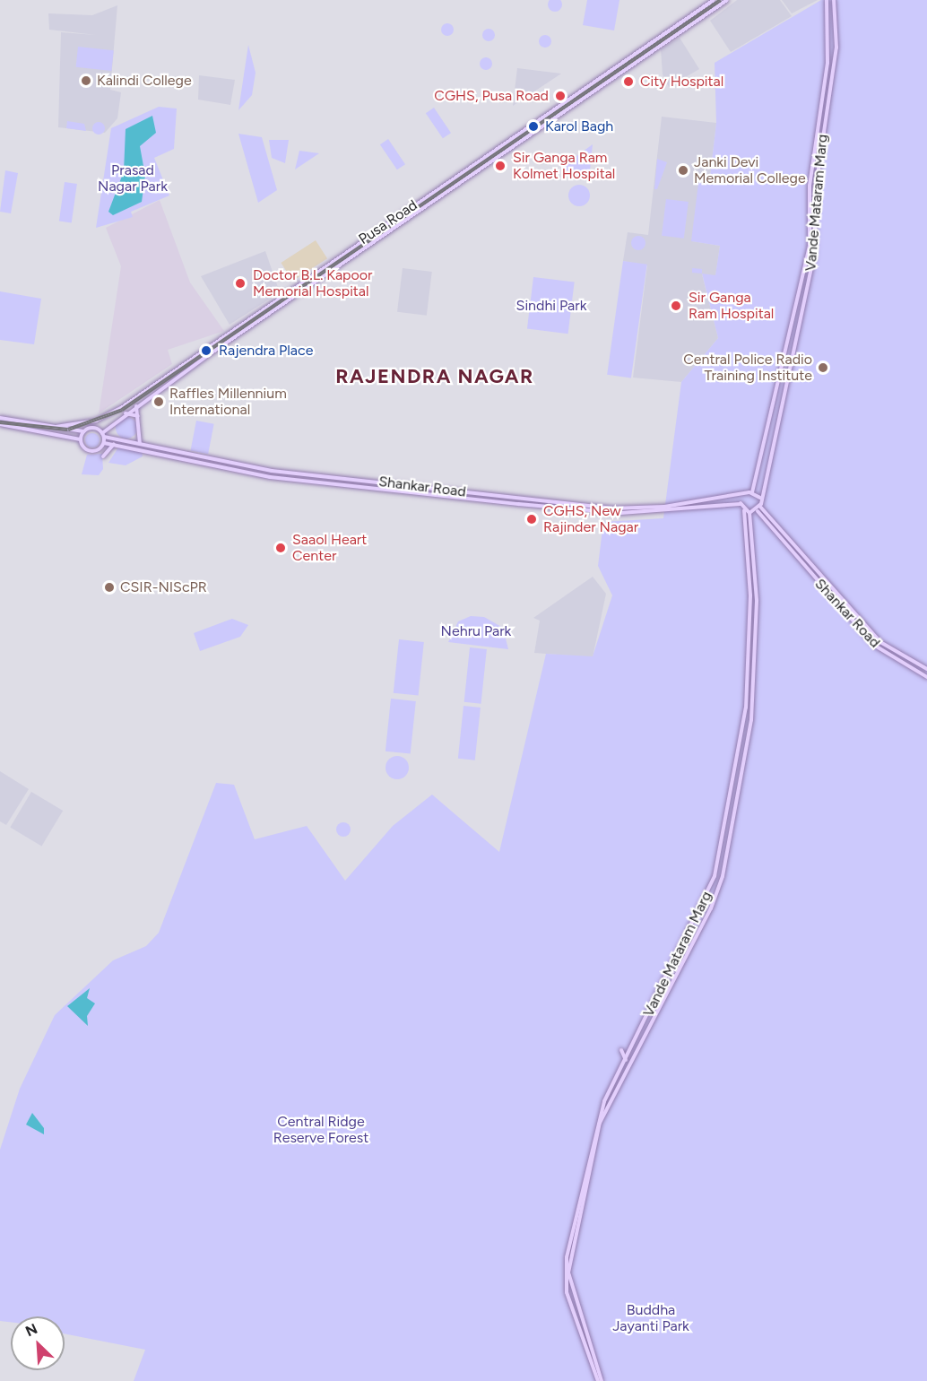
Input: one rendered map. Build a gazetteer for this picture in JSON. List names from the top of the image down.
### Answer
{
  "streets": {
    "main road": ["Vande Mataram Marg", "Pusa Road", "Shankar Road"]
  },
  "crossings": [
    ["Vande Mataram Marg", "Shankar Road"],
    ["Pusa Road", "Shankar Road"]
  ],
  "districts": ["RAJENDRA NAGAR"],
  "parks": [
    "Prasad Nagar Park",
    "Sindhi Park",
    "Nehru Park",
    "Central Ridge Reserve Forest",
    "Buddha Jayanti Park"
  ],
  "places": [
    "Kalindi College",
    "City Hospital",
    "CGHS, Pusa Road",
    "Karol Bagh",
    "Sir Ganga Ram Kolmet Hospital",
    "Janki Devi Memorial College",
    "Doctor B.L. Kapoor Memorial Hospital",
    "Sir Ganga Ram Hospital",
    "Rajendra Place",
    "Central Police Radio Training Institute",
    "Raffles Millennium International",
    "CGHS, New Rajinder Nagar",
    "Saaol Heart Center",
    "CSIR-NIScPR"
  ],
  "north": "top left"
}
